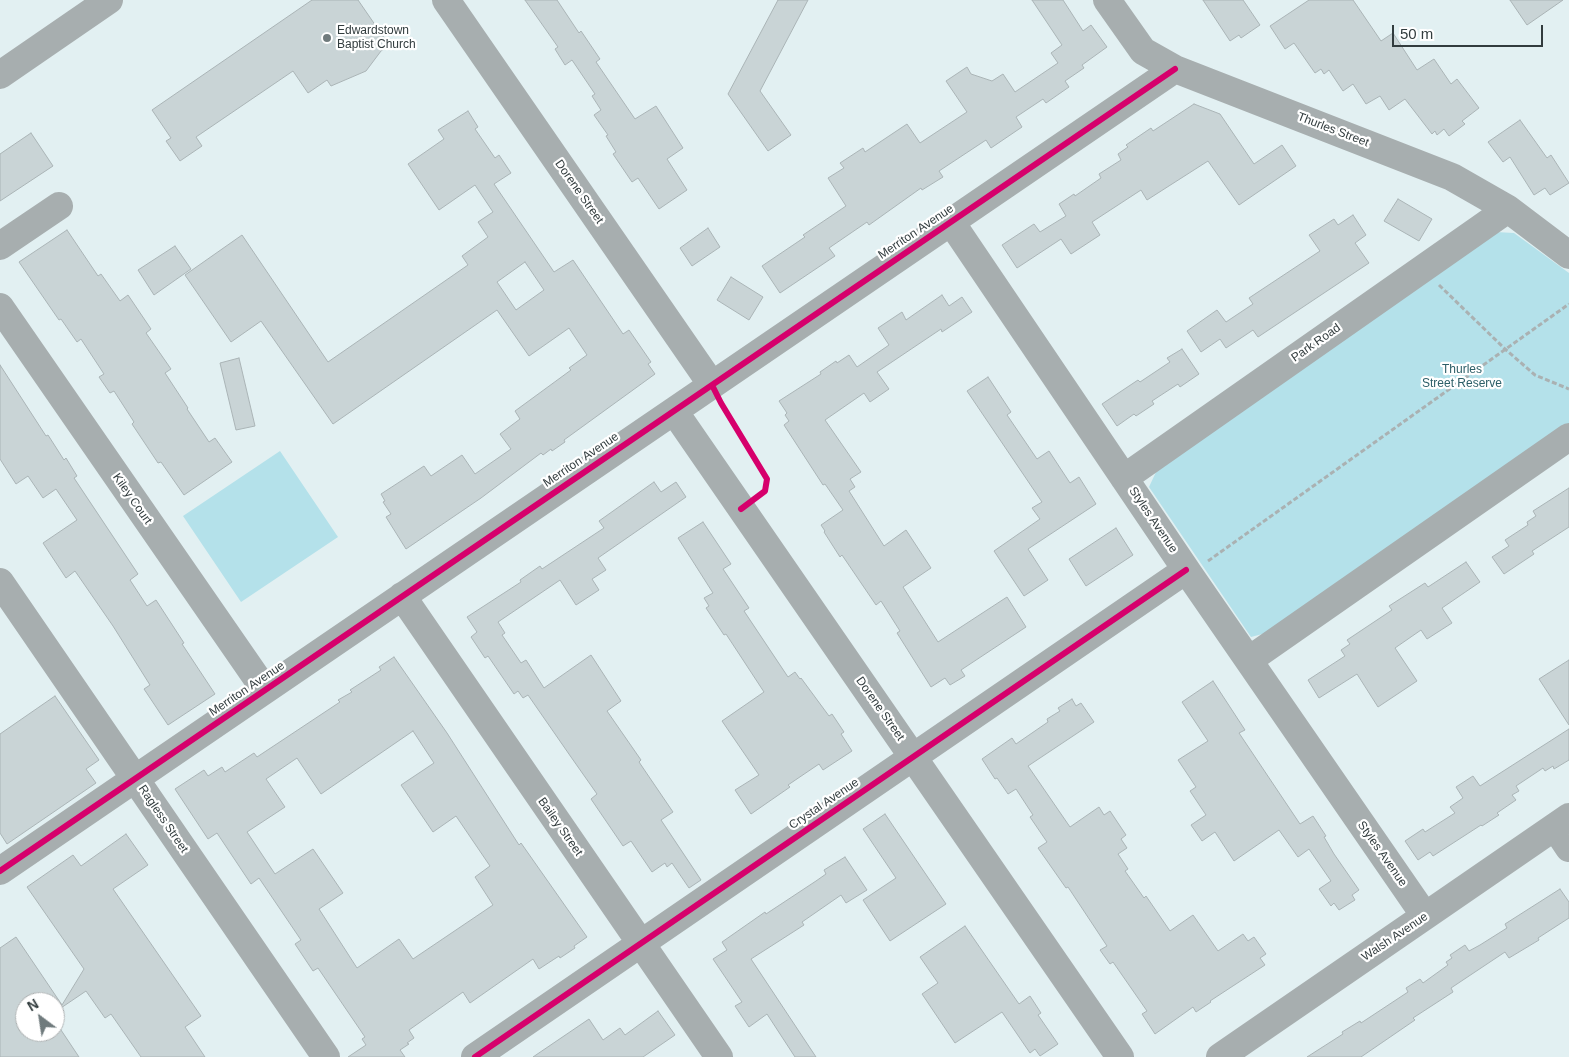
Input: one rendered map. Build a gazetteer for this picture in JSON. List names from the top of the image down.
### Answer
{
  "streets": {
    "street": [
      "Thurles Street",
      "Dorene Street",
      "Merriton Avenue",
      "Park Road",
      "Kiley Court",
      "Styles Avenue",
      "Crystal Avenue",
      "Ragless Street",
      "Bailey Street",
      "Walsh Avenue"
    ]
  },
  "crossings": [
    ["Thurles Street", "Merriton Avenue"],
    ["Thurles Street", "Park Road"],
    ["Dorene Street", "Merriton Avenue"],
    ["Dorene Street", "Crystal Avenue"],
    ["Merriton Avenue", "Kiley Court"],
    ["Merriton Avenue", "Styles Avenue"],
    ["Merriton Avenue", "Ragless Street"],
    ["Merriton Avenue", "Bailey Street"],
    ["Park Road", "Styles Avenue"],
    ["Styles Avenue", "Crystal Avenue"],
    ["Styles Avenue", "Walsh Avenue"],
    ["Crystal Avenue", "Bailey Street"]
  ],
  "parks": ["Thurles Street Reserve"],
  "places": ["Edwardstown Baptist Church"],
  "scale_bar": "50 m",
  "north": "top left"
}
